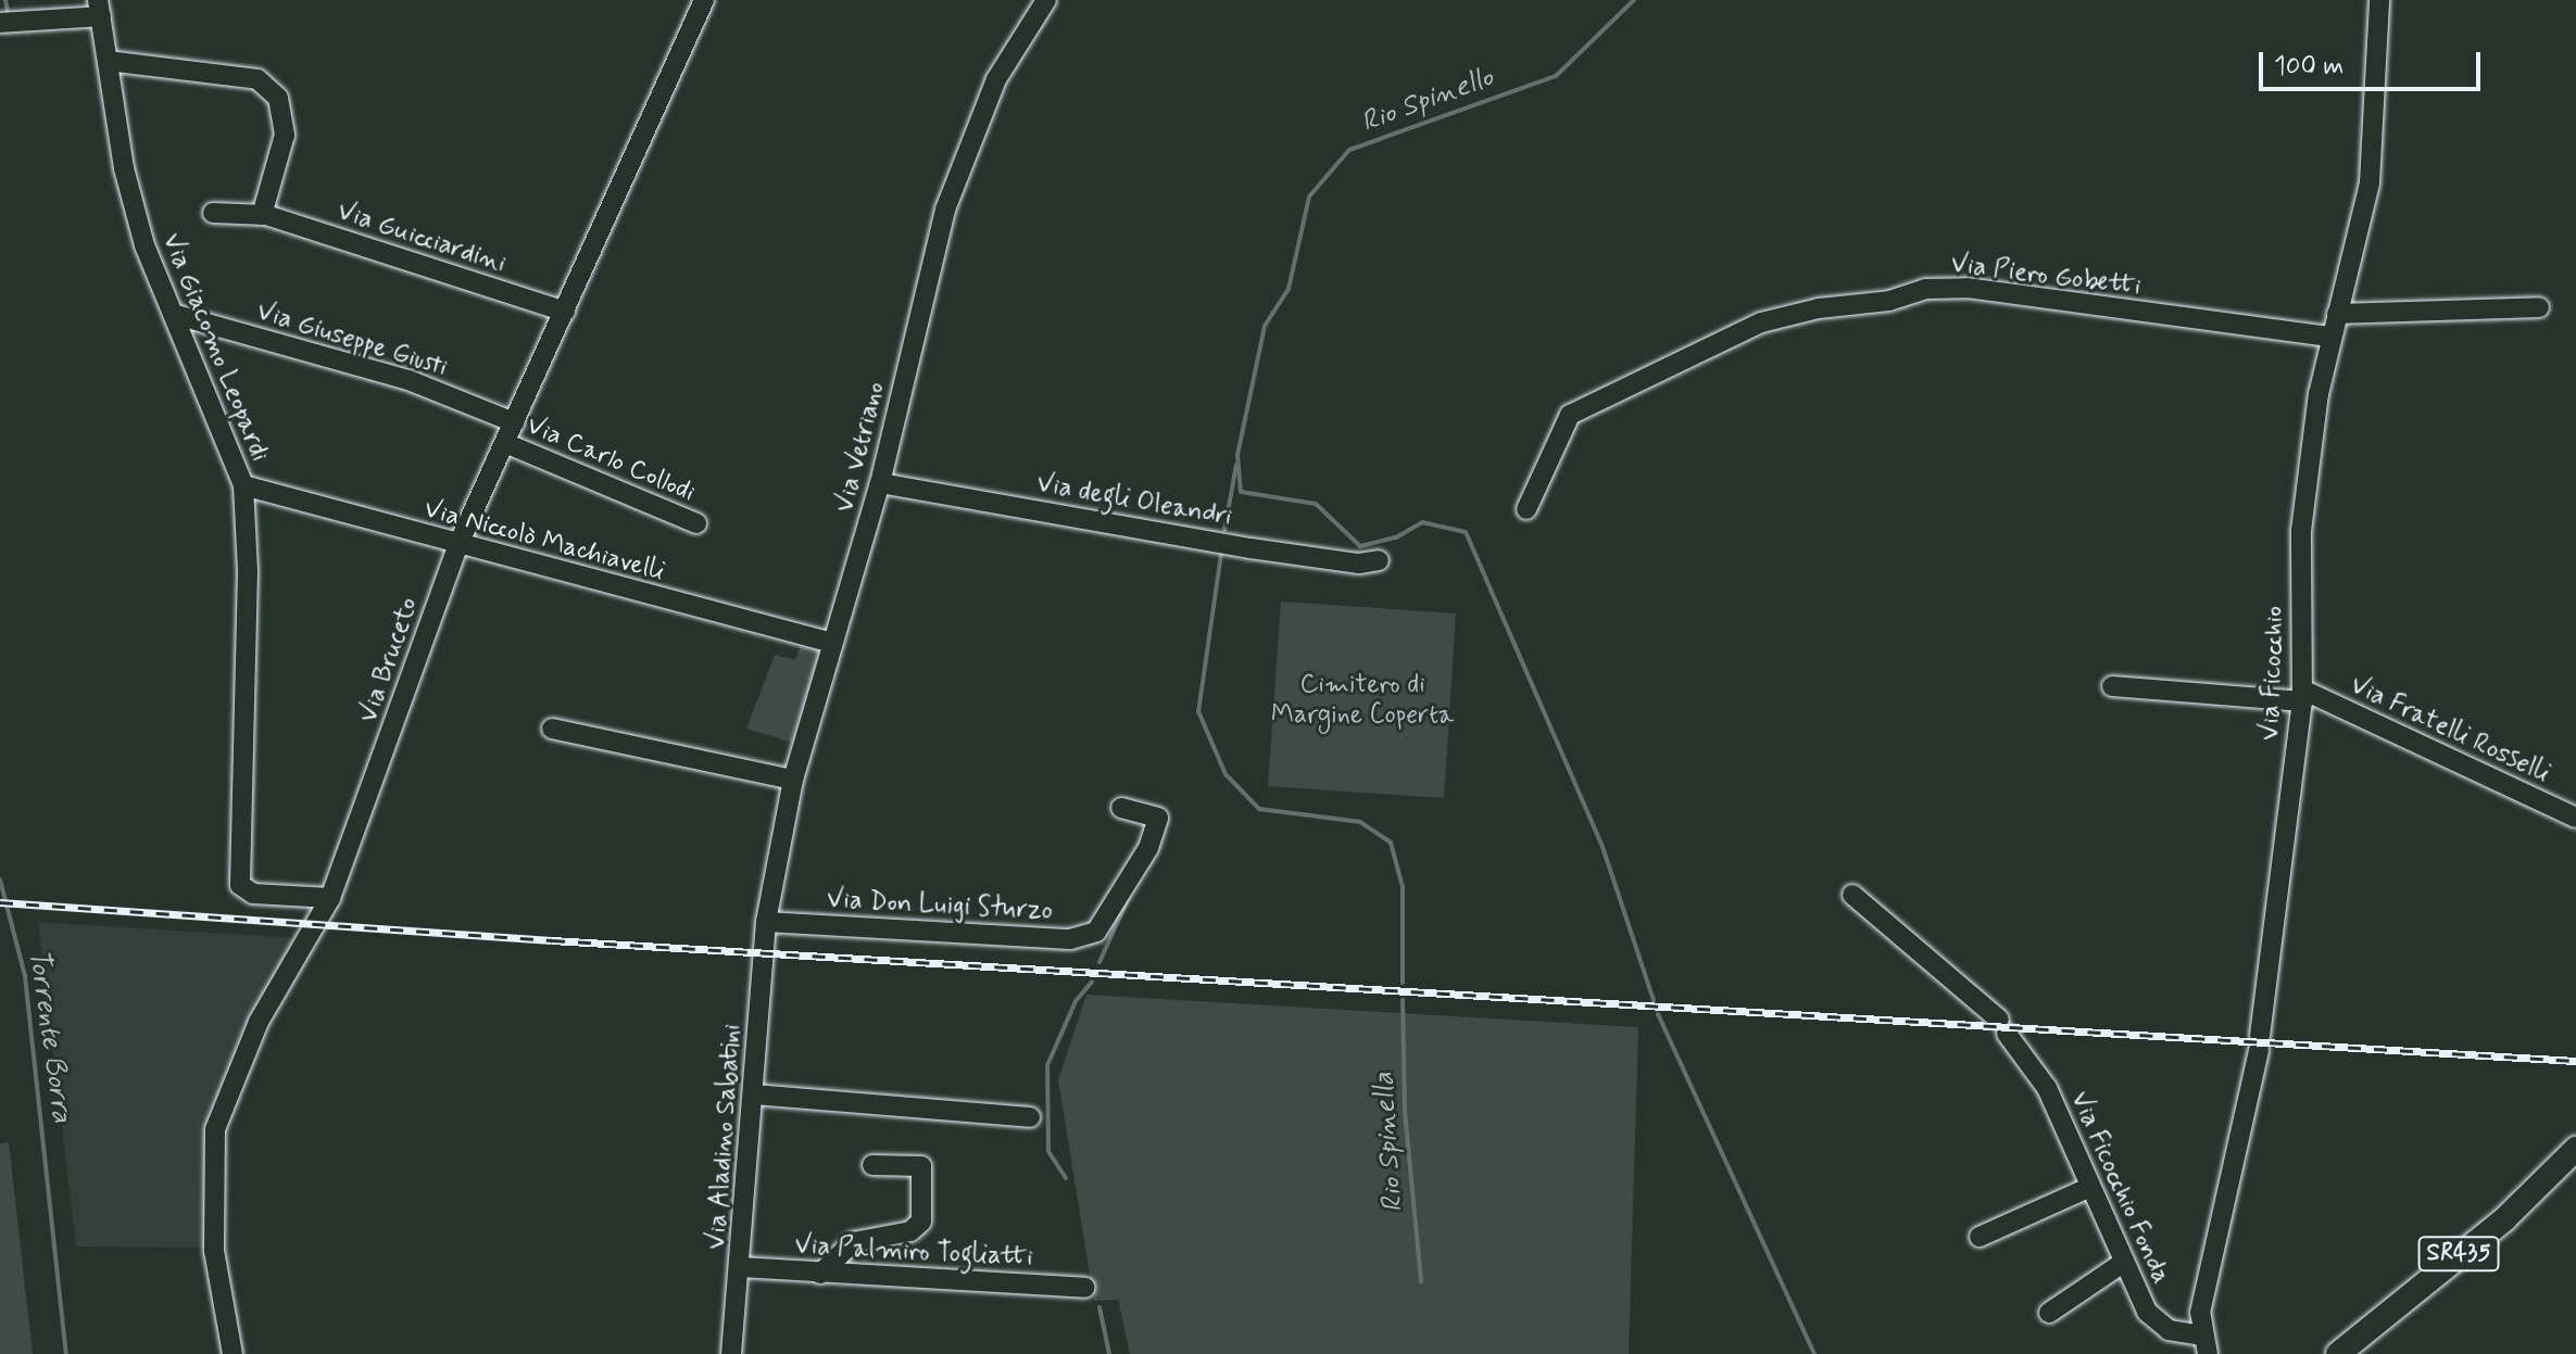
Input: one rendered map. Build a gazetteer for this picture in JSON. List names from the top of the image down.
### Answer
{
  "streets": {
    "main road": ["SR435"],
    "street": [
      "Via Guicciardini",
      "Via Piero Gobetti",
      "Via Giuseppe Giusti",
      "Via Giacomo Leopardi",
      "Via Vetriano",
      "Via Carlo Collodi",
      "Via degli Oleandri",
      "Via Niccolò Machiavelli",
      "Via Bruceto",
      "Via Ficocchio",
      "Via Fratelli Rosselli",
      "Via Don Luigi Sturzo",
      "Via Aladino Sabatini",
      "Via Ficocchio Fonda",
      "Via Palmiro Togliatti"
    ]
  },
  "crossings": [
    ["Via Guicciardini", "Via Bruceto"],
    ["Via Piero Gobetti", "Via Ficocchio"],
    ["Via Giuseppe Giusti", "Via Giacomo Leopardi"],
    ["Via Giuseppe Giusti", "Via Bruceto"],
    ["Via Giacomo Leopardi", "Via Niccolò Machiavelli"],
    ["Via Giacomo Leopardi", "Via Bruceto"],
    ["Via Vetriano", "Via degli Oleandri"],
    ["Via Vetriano", "Via Niccolò Machiavelli"],
    ["Via Vetriano", "Via Don Luigi Sturzo"],
    ["Via Vetriano", "Via Aladino Sabatini"],
    ["Via Carlo Collodi", "Via Bruceto"],
    ["Via Niccolò Machiavelli", "Via Bruceto"],
    ["Via Ficocchio", "Via Fratelli Rosselli"],
    ["Via Ficocchio", "Via Ficocchio Fonda"],
    ["Via Don Luigi Sturzo", "Via Aladino Sabatini"],
    ["Via Aladino Sabatini", "Via Palmiro Togliatti"]
  ],
  "water": ["Rio Spinello", "Torrente Borra", "Rio Spinella"],
  "parks": ["Cimitero di Margine Coperta"],
  "scale_bar": "100 m"
}
